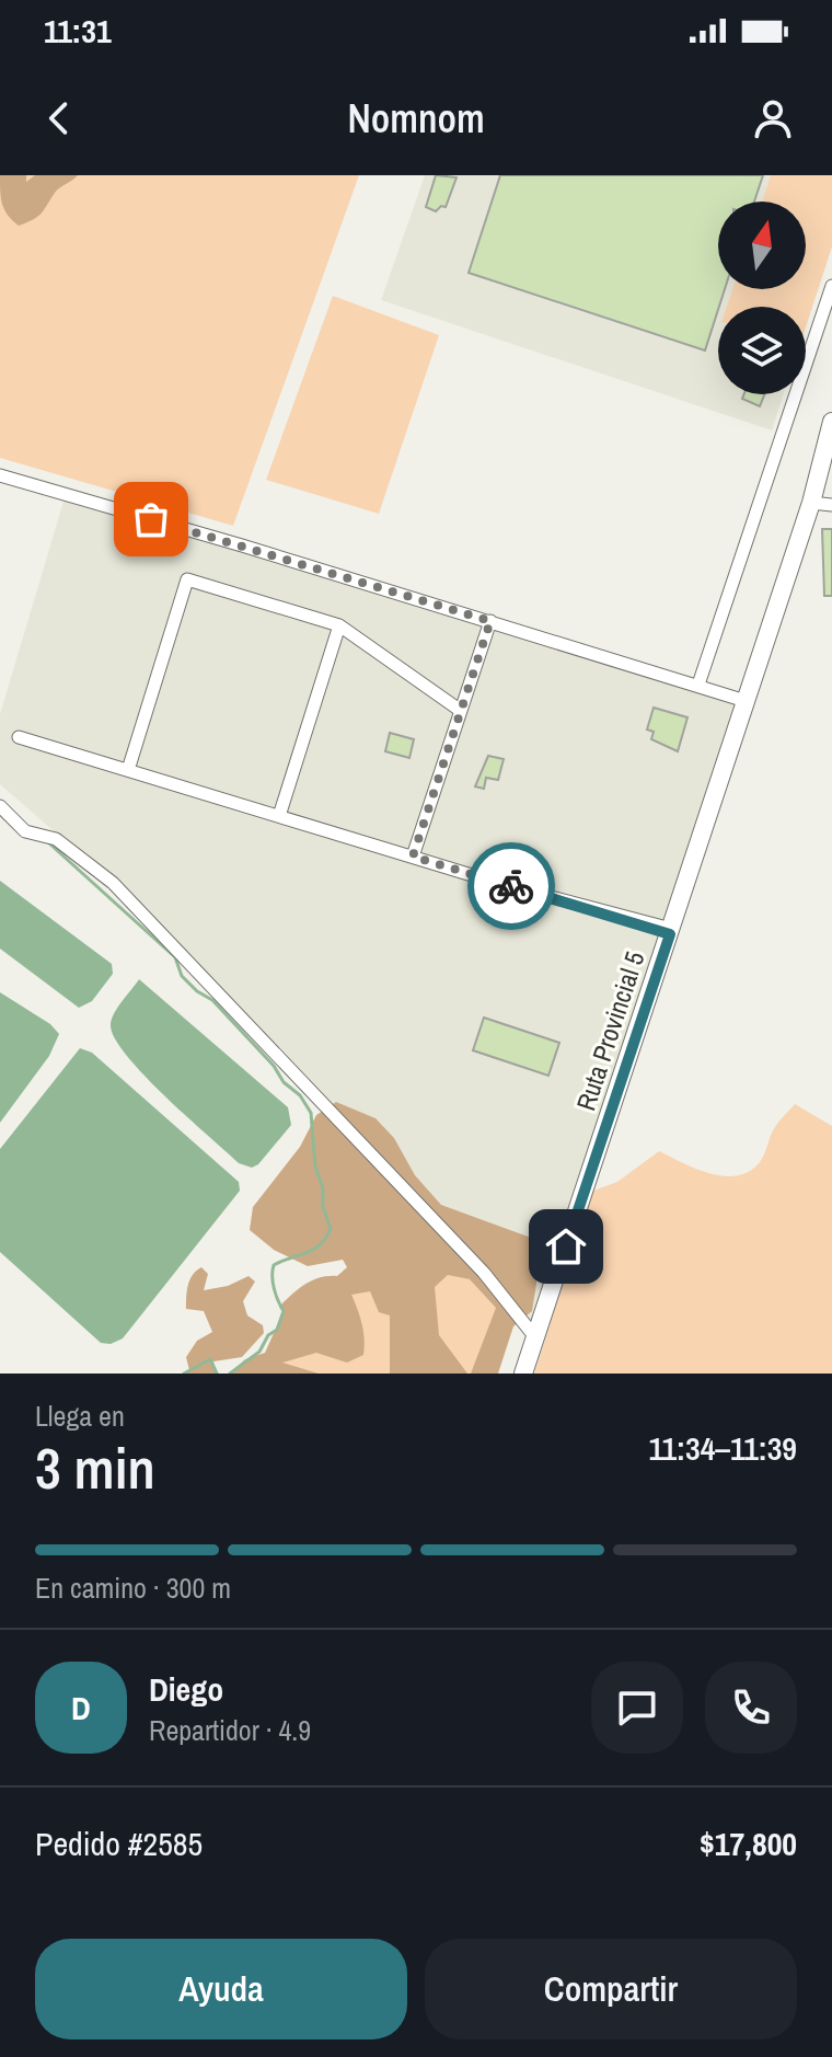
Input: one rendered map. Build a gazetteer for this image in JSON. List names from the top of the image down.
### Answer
{
  "streets": {
    "main road": ["Ruta Provincial 5"]
  },
  "north": "top",
  "page": {
    "status": "11:31",
    "header": "Nomnom",
    "heading": ["3 min", "Llega en", "11:34–11:39"],
    "panel": [
      "Diego",
      "Repartidor · 4.9",
      "Pedido #2585",
      "$17,800"
    ],
    "bar": "En camino · 300 m",
    "round": "D",
    "buttons": ["Ayuda", "Compartir"]
  }
}
